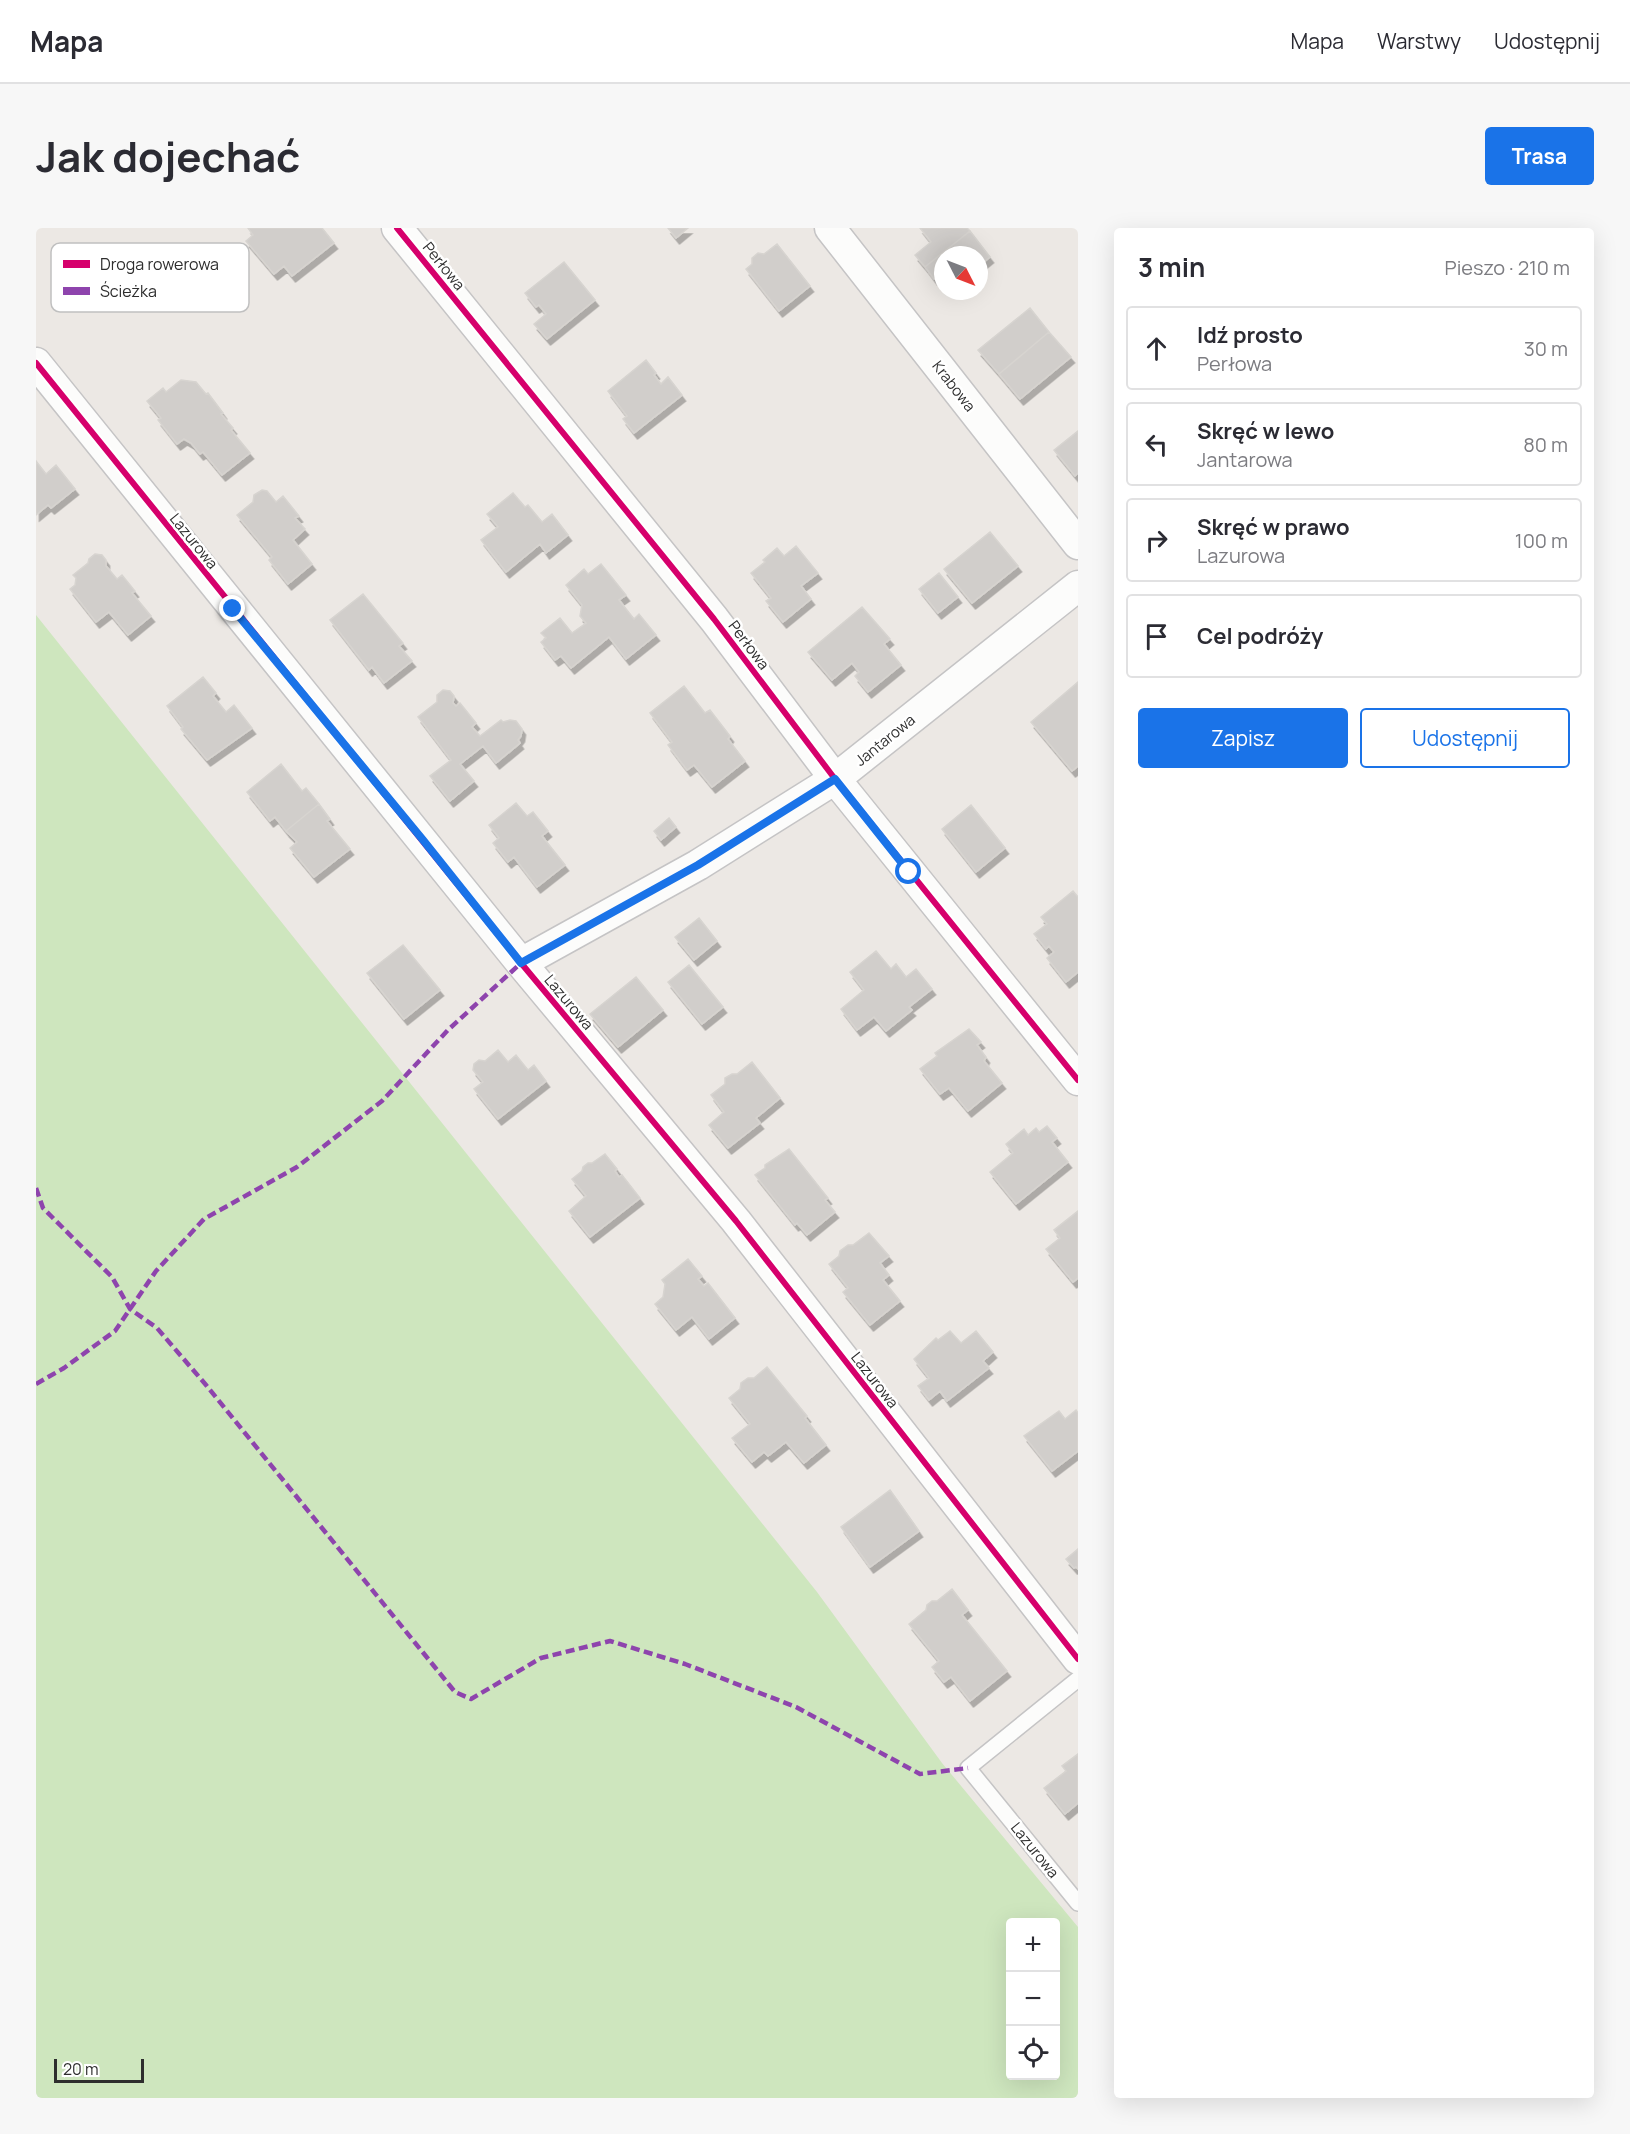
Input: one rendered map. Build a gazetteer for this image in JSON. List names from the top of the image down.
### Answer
{
  "streets": {
    "street": [
      "Perłowa",
      "Krabowa",
      "Lazurowa",
      "Jantarowa"
    ]
  },
  "crossings": [
    ["Perłowa", "Jantarowa"],
    ["Lazurowa", "Jantarowa"]
  ],
  "legend": ["Droga rowerowa", "Ścieżka"],
  "scale_bar": "20 m",
  "north": "bottom right",
  "page": {
    "header": "Mapa",
    "nav": ["Mapa", "Warstwy", "Udostępnij"],
    "title": "Jak dojechać",
    "buttons": [
      "Trasa",
      ["Zapisz", "Udostępnij"]
    ],
    "heading": ["3 min", "Pieszo · 210 m"],
    "list": [
      ["Idź prosto", "Perłowa", "30 m"],
      ["Skręć w lewo", "Jantarowa", "80 m"],
      ["Skręć w prawo", "Lazurowa", "100 m"],
      "Cel podróży"
    ],
    "map_buttons": ["+", "−"],
    "scale": "20 m"
  }
}
